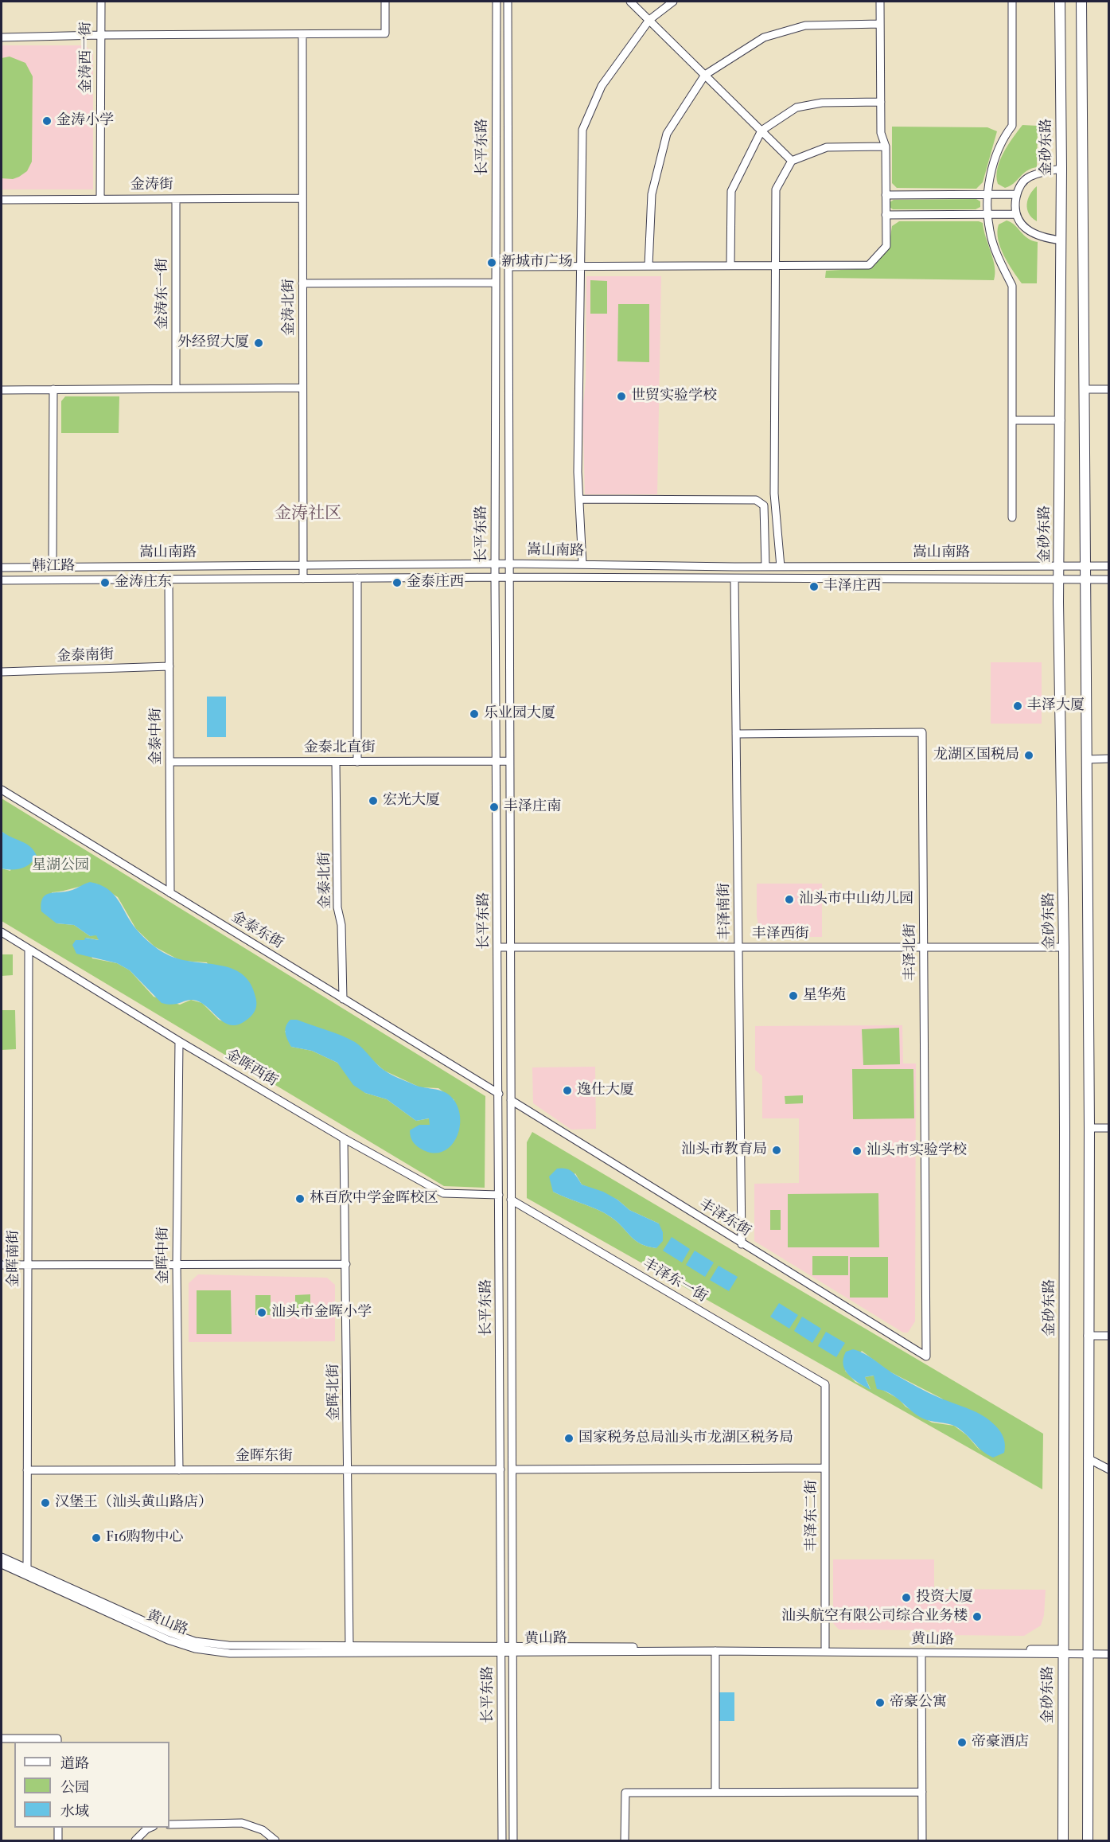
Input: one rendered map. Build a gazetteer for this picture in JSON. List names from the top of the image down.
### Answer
{
  "streets": {
    "main road": ["金砂东路"],
    "street": [
      "金涛西一街",
      "长平东路",
      "金涛街",
      "金涛东一街",
      "金涛北街",
      "嵩山南路",
      "韩江路",
      "金泰南街",
      "金泰中街",
      "金泰北直街",
      "金泰北街",
      "丰泽南街",
      "金泰东街",
      "丰泽西街",
      "丰泽北街",
      "金晖西街",
      "丰泽东街",
      "金晖中街",
      "金晖南街",
      "丰泽东一街",
      "金晖北街",
      "金晖东街",
      "丰泽东二街",
      "黄山路"
    ]
  },
  "crossings": [
    ["金涛西一街", "金涛街"],
    ["长平东路", "嵩山南路"],
    ["长平东路", "金泰北直街"],
    ["长平东路", "金泰东街"],
    ["长平东路", "丰泽西街"],
    ["长平东路", "金晖西街"],
    ["长平东路", "丰泽东街"],
    ["长平东路", "丰泽东一街"],
    ["长平东路", "金晖东街"],
    ["长平东路", "黄山路"],
    ["金砂东路", "嵩山南路"],
    ["金砂东路", "丰泽西街"],
    ["金砂东路", "黄山路"],
    ["金涛街", "金涛东一街"],
    ["金涛街", "金涛北街"],
    ["金涛北街", "嵩山南路"],
    ["嵩山南路", "韩江路"],
    ["嵩山南路", "金泰中街"],
    ["嵩山南路", "丰泽南街"],
    ["金泰南街", "金泰中街"],
    ["金泰中街", "金泰北直街"],
    ["金泰中街", "金泰东街"],
    ["金泰北直街", "金泰北街"],
    ["金泰北街", "金泰东街"],
    ["丰泽南街", "丰泽西街"],
    ["丰泽南街", "丰泽北街"],
    ["丰泽南街", "丰泽东街"],
    ["丰泽西街", "丰泽北街"],
    ["丰泽北街", "丰泽东街"],
    ["金晖西街", "金晖中街"],
    ["金晖西街", "金晖南街"],
    ["金晖西街", "金晖北街"],
    ["金晖中街", "金晖东街"],
    ["金晖南街", "金晖东街"],
    ["金晖南街", "黄山路"],
    ["丰泽东一街", "丰泽东二街"],
    ["金晖北街", "金晖东街"],
    ["金晖北街", "黄山路"],
    ["丰泽东二街", "黄山路"]
  ],
  "districts": ["金涛社区"],
  "parks": ["星湖公园"],
  "places": [
    "金涛小学",
    "新城市广场",
    "外经贸大厦",
    "世贸实验学校",
    "金涛庄东",
    "金泰庄西",
    "丰泽庄西",
    "丰泽大厦",
    "乐业园大厦",
    "龙湖区国税局",
    "宏光大厦",
    "丰泽庄南",
    "汕头市中山幼儿园",
    "星华苑",
    "逸仕大厦",
    "汕头市教育局",
    "汕头市实验学校",
    "林百欣中学金晖校区",
    "汕头市金晖小学",
    "国家税务总局汕头市龙湖区税务局",
    "汉堡王（汕头黄山路店）",
    "F16购物中心",
    "投资大厦",
    "汕头航空有限公司综合业务楼",
    "帝豪公寓",
    "帝豪酒店"
  ],
  "legend": ["道路", "公园", "水域"]
}
